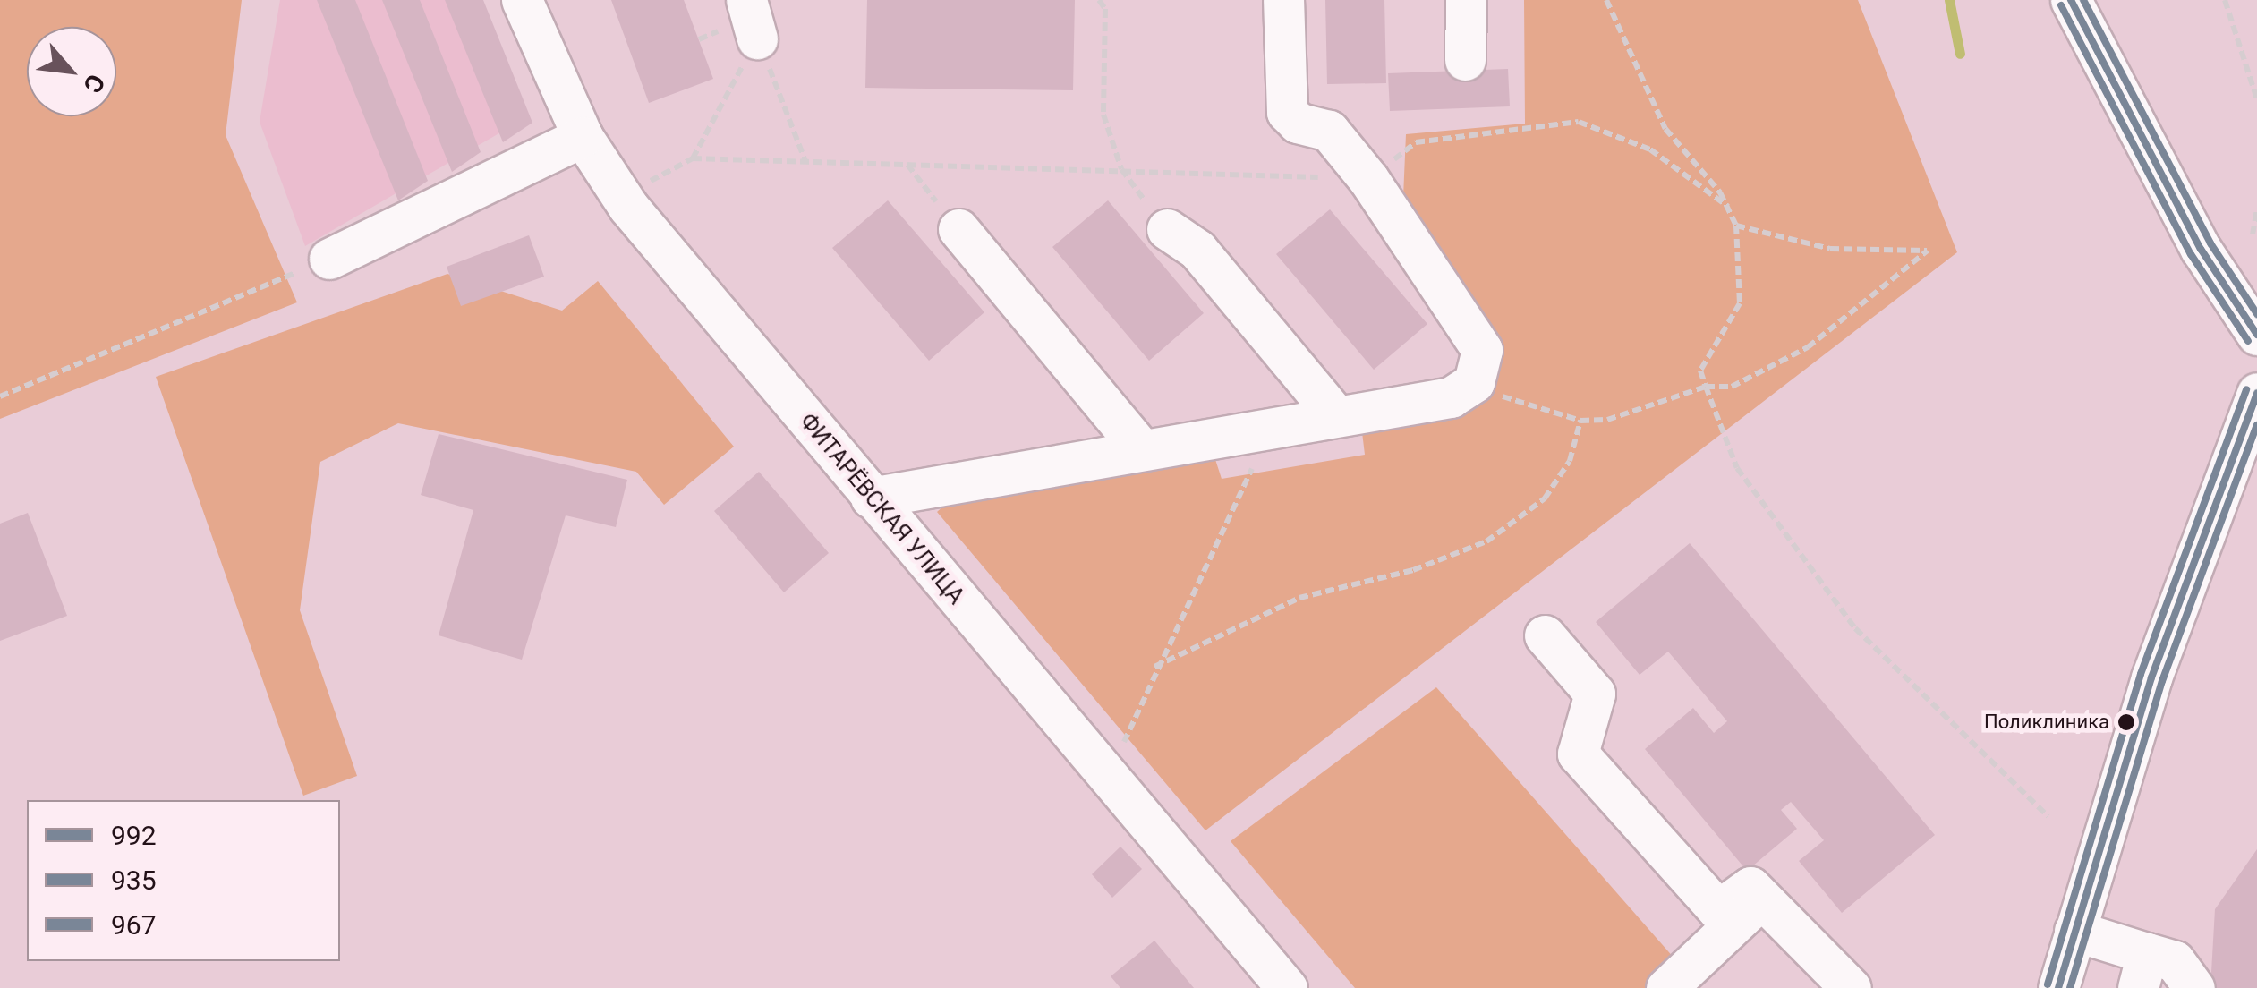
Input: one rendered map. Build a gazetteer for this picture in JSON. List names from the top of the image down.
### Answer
{
  "streets": {
    "street": ["ФИТАРЁВСКАЯ УЛИЦА"]
  },
  "places": ["Поликлиника"],
  "lines": ["transit line 992", "transit line 967", "transit line 935"],
  "legend": ["992", "935", "967"],
  "north": "bottom right"
}
